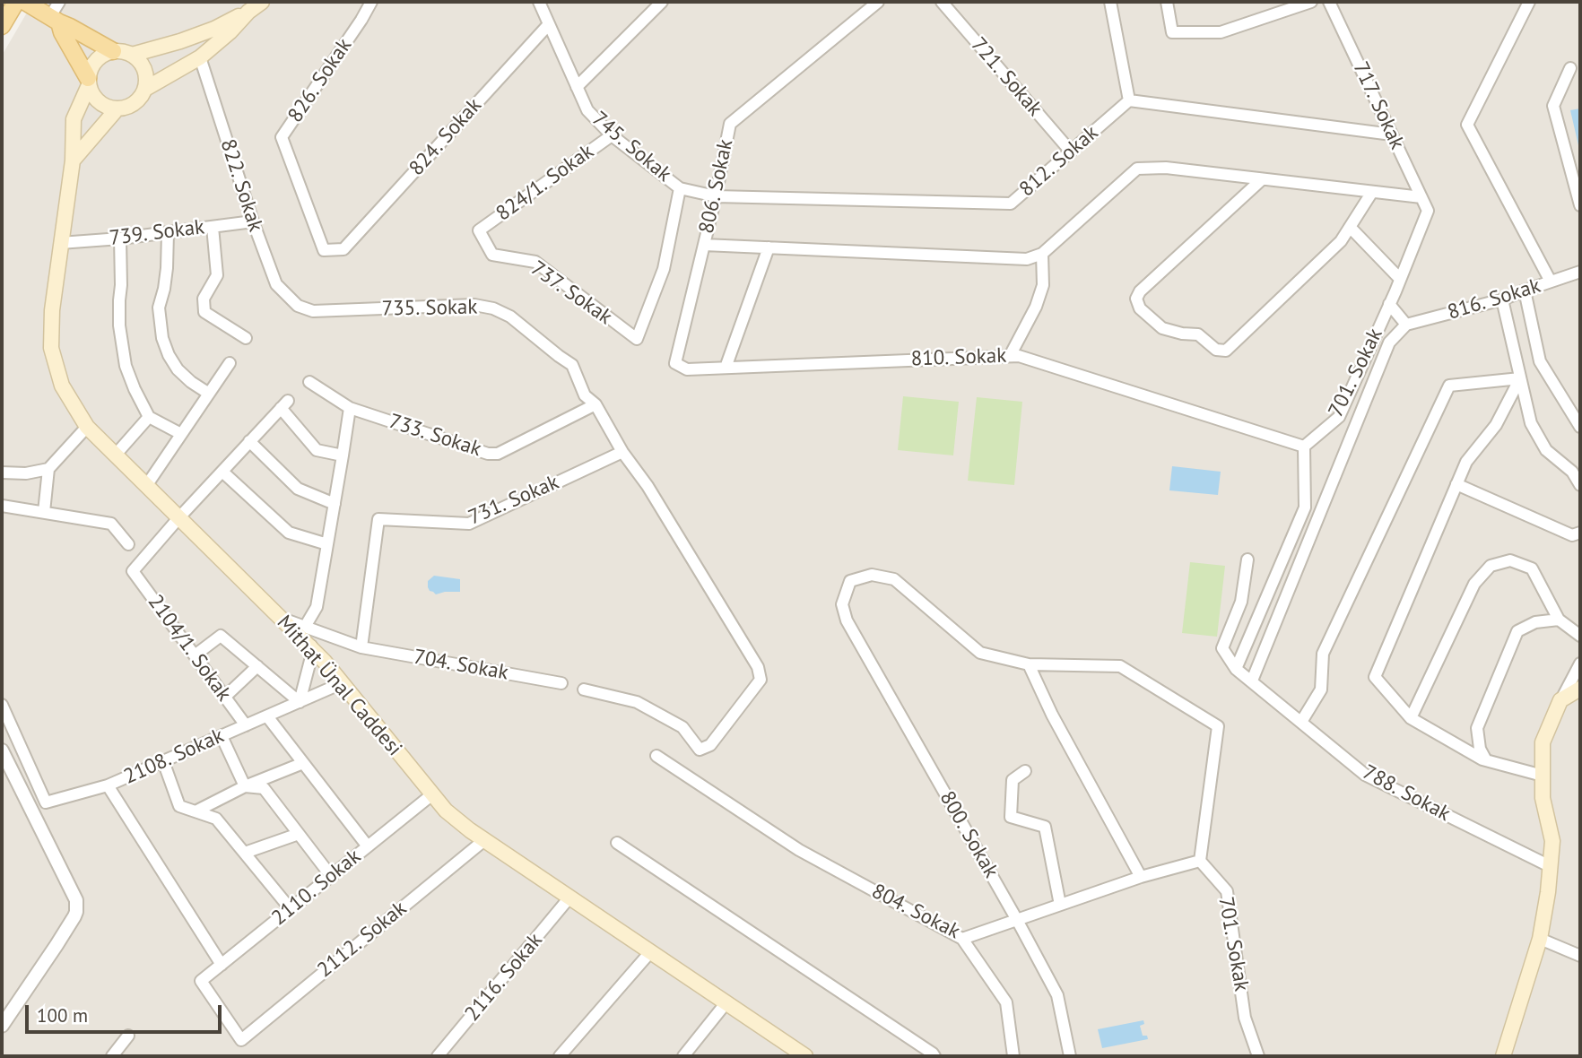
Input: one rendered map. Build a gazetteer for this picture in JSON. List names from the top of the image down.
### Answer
{
  "streets": {
    "main road": ["Mithat Ünal Caddesi"],
    "street": [
      "721. Sokak",
      "826. Sokak",
      "717. Sokak",
      "824. Sokak",
      "745. Sokak",
      "812. Sokak",
      "824/1. Sokak",
      "822. Sokak",
      "806. Sokak",
      "739. Sokak",
      "737. Sokak",
      "816. Sokak",
      "735. Sokak",
      "810. Sokak",
      "701. Sokak",
      "733. Sokak",
      "731. Sokak",
      "2104/1. Sokak",
      "704. Sokak",
      "2108. Sokak",
      "788. Sokak",
      "800. Sokak",
      "2110. Sokak",
      "804. Sokak",
      "2112. Sokak",
      "2116. Sokak"
    ]
  },
  "crossings": [
    ["721. Sokak", "812. Sokak"],
    ["826. Sokak", "824. Sokak"],
    ["717. Sokak", "701. Sokak"],
    ["824. Sokak", "745. Sokak"],
    ["745. Sokak", "812. Sokak"],
    ["745. Sokak", "824/1. Sokak"],
    ["745. Sokak", "806. Sokak"],
    ["812. Sokak", "806. Sokak"],
    ["824/1. Sokak", "737. Sokak"],
    ["822. Sokak", "739. Sokak"],
    ["822. Sokak", "735. Sokak"],
    ["806. Sokak", "737. Sokak"],
    ["806. Sokak", "810. Sokak"],
    ["739. Sokak", "Mithat Ünal Caddesi"],
    ["816. Sokak", "701. Sokak"],
    ["735. Sokak", "733. Sokak"],
    ["735. Sokak", "731. Sokak"],
    ["810. Sokak", "701. Sokak"],
    ["701. Sokak", "788. Sokak"],
    ["701. Sokak", "804. Sokak"],
    ["731. Sokak", "704. Sokak"],
    ["2104/1. Sokak", "Mithat Ünal Caddesi"],
    ["2104/1. Sokak", "2108. Sokak"],
    ["704. Sokak", "Mithat Ünal Caddesi"],
    ["Mithat Ünal Caddesi", "2108. Sokak"],
    ["Mithat Ünal Caddesi", "2110. Sokak"],
    ["Mithat Ünal Caddesi", "2112. Sokak"],
    ["Mithat Ünal Caddesi", "2116. Sokak"],
    ["800. Sokak", "804. Sokak"],
    ["2110. Sokak", "2112. Sokak"]
  ],
  "scale_bar": "100 m"
}
